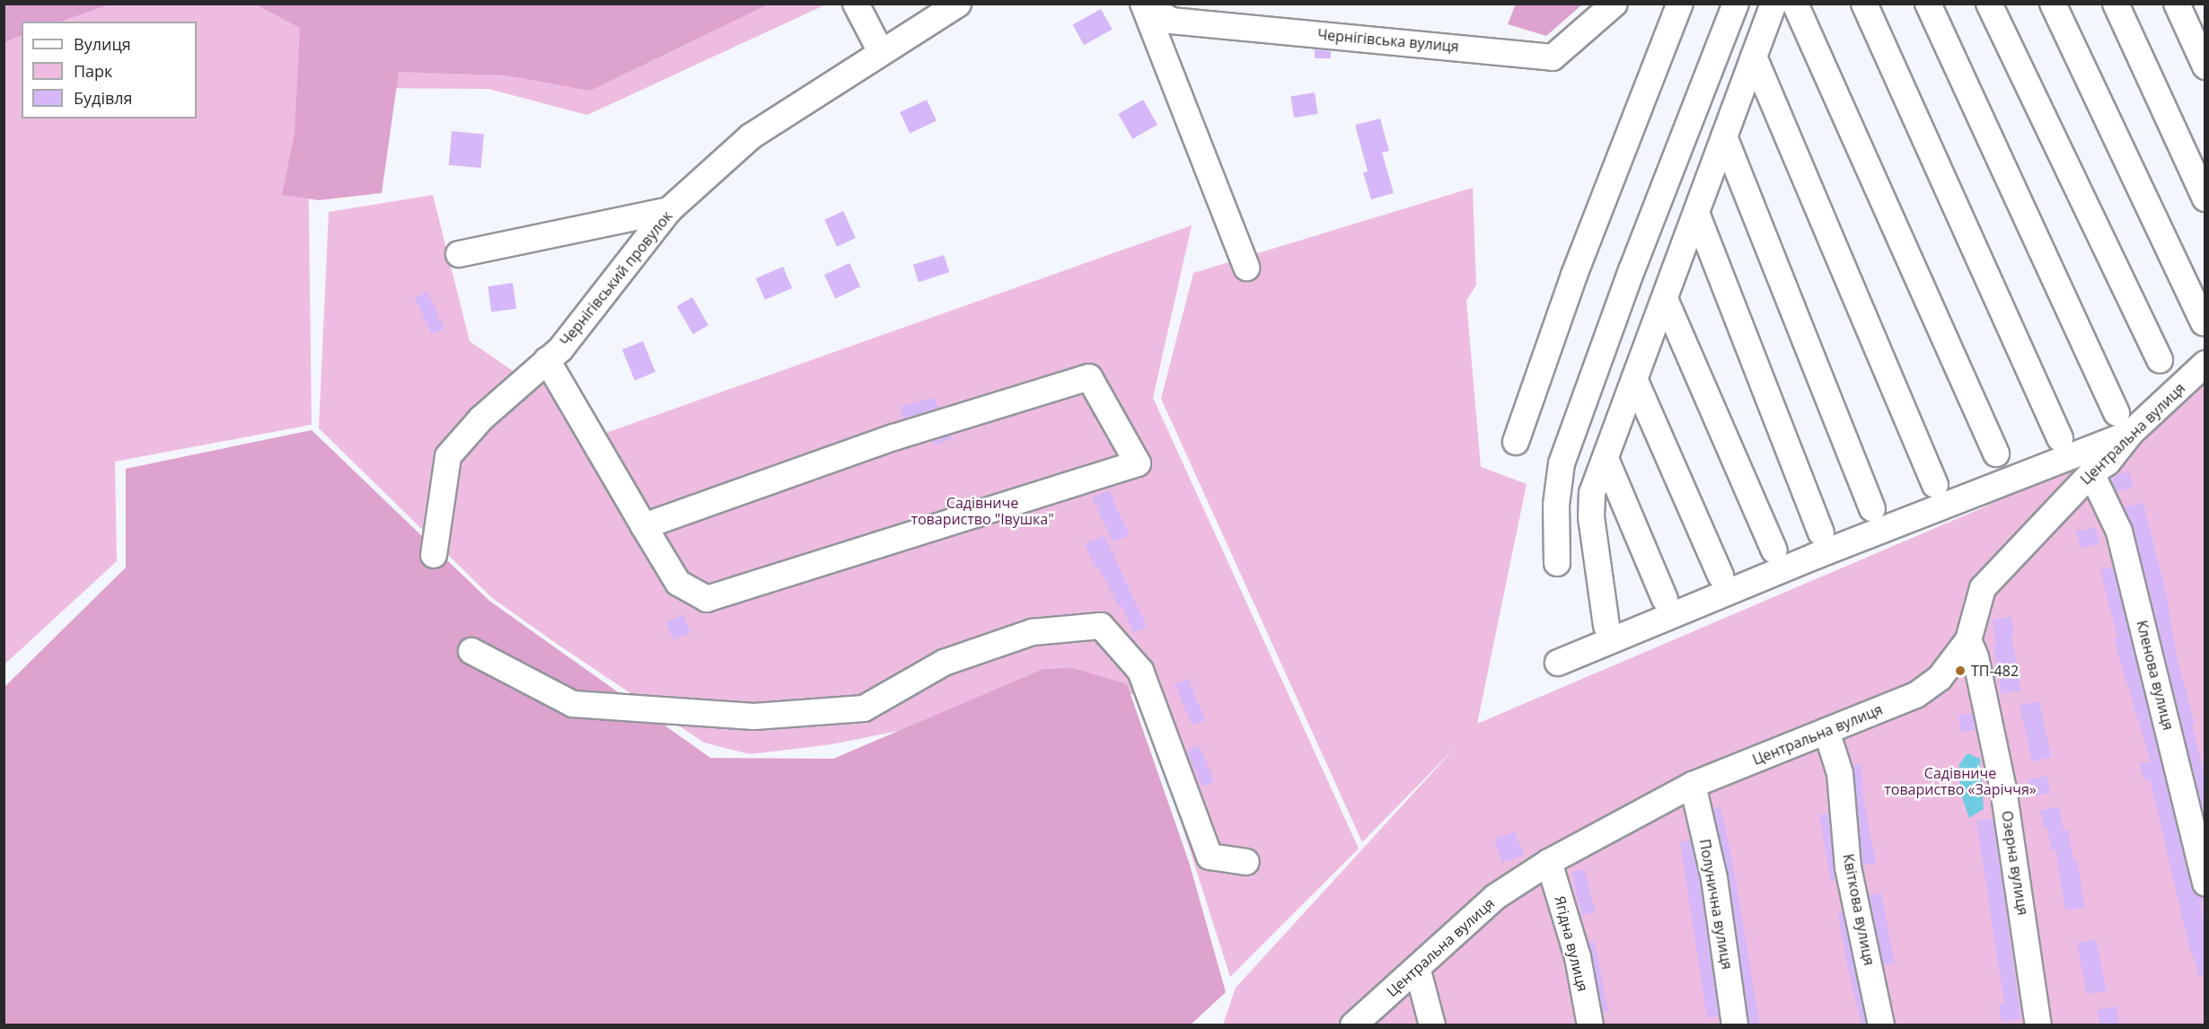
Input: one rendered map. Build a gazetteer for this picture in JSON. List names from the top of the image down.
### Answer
{
  "streets": {
    "street": [
      "Чернігівська вулиця",
      "Чернігівський провулок",
      "Центральна вулиця",
      "Кленова вулиця",
      "Озерна вулиця",
      "Полунична вулиця",
      "Квіткова вулиця",
      "Ягідна вулиця"
    ]
  },
  "crossings": [
    ["Центральна вулиця", "Кленова вулиця"],
    ["Центральна вулиця", "Озерна вулиця"],
    ["Центральна вулиця", "Полунична вулиця"],
    ["Центральна вулиця", "Квіткова вулиця"],
    ["Центральна вулиця", "Ягідна вулиця"]
  ],
  "parks": ["Садівниче товариство \"Івушка\"", "Садівниче товариство «Заріччя»"],
  "places": ["ТП-482"],
  "legend": ["Вулиця", "Парк", "Будівля"]
}
